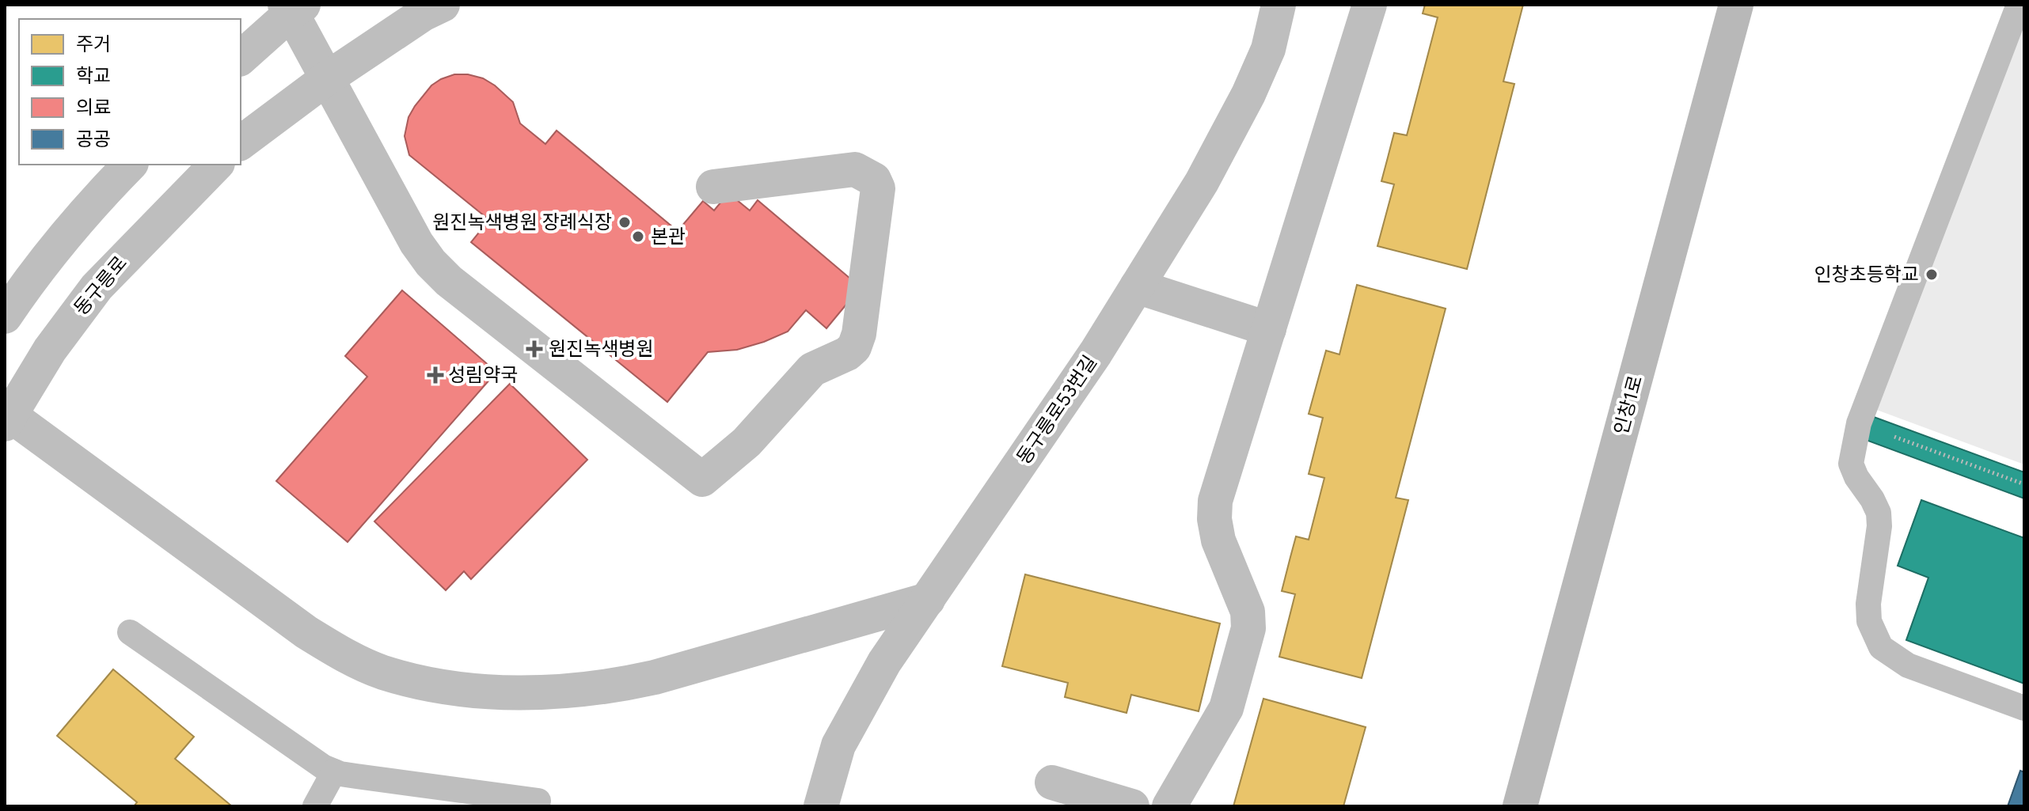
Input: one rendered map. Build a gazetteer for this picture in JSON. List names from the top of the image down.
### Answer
{
  "streets": {
    "street": ["동구릉로", "인창1로", "동구릉로53번길"]
  },
  "places": {
    "other": ["원진녹색병원 장례식장", "본관", "인창초등학교"],
    "health": ["원진녹색병원", "성림약국"]
  },
  "legend": [
    "주거",
    "학교",
    "의료",
    "공공"
  ]
}
